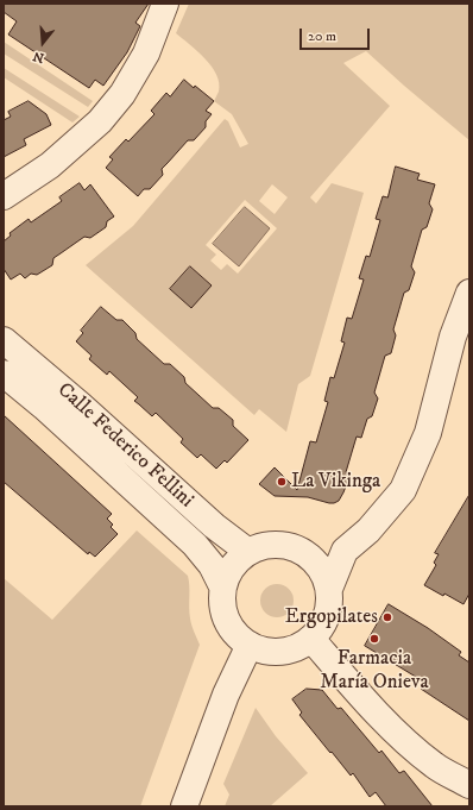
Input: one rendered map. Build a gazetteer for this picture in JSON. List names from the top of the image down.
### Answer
{
  "streets": {
    "street": ["Calle Federico Fellini"]
  },
  "places": ["La Vikinga", "Ergopilates", "Farmacia María Onieva"],
  "scale_bar": "20 m",
  "north": "bottom"
}
